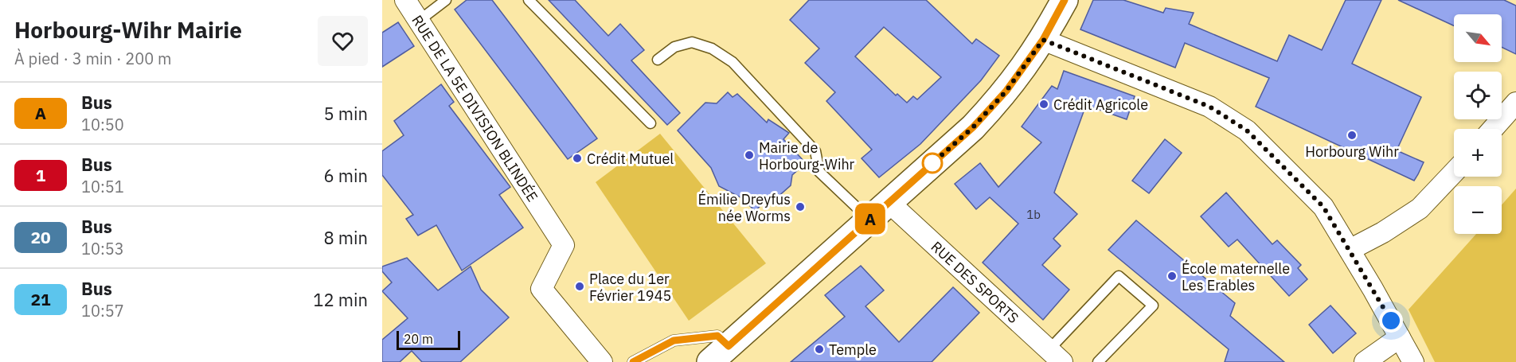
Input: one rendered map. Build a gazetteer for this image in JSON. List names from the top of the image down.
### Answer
{
  "streets": {
    "street": ["RUE DE LA 5E DIVISION BLINDÉE", "RUE DES SPORTS"]
  },
  "places": [
    "Crédit Agricole",
    "Horbourg Wihr",
    "Mairie de Horbourg-Wihr",
    "Crédit Mutuel",
    "Émilie Dreyfus née Worms",
    "École maternelle Les Erables",
    "Place du 1er Février 1945",
    "Temple"
  ],
  "lines": ["bus line A"],
  "house_numbers": ["1b"],
  "scale_bar": "20 m",
  "north": "bottom right",
  "page": {
    "heading": ["Horbourg-Wihr Mairie", "À pied · 3 min · 200 m"],
    "on_map": "A",
    "map_buttons": ["+", "−"],
    "list": [
      {
        "mark": "A",
        "name": "Bus",
        "note": "10:50",
        "value": "5 min"
      },
      {
        "mark": "1",
        "name": "Bus",
        "note": "10:51",
        "value": "6 min"
      },
      {
        "mark": "20",
        "name": "Bus",
        "note": "10:53",
        "value": "8 min"
      },
      {
        "mark": "21",
        "name": "Bus",
        "note": "10:57",
        "value": "12 min"
      }
    ],
    "scale": "20 m"
  }
}
